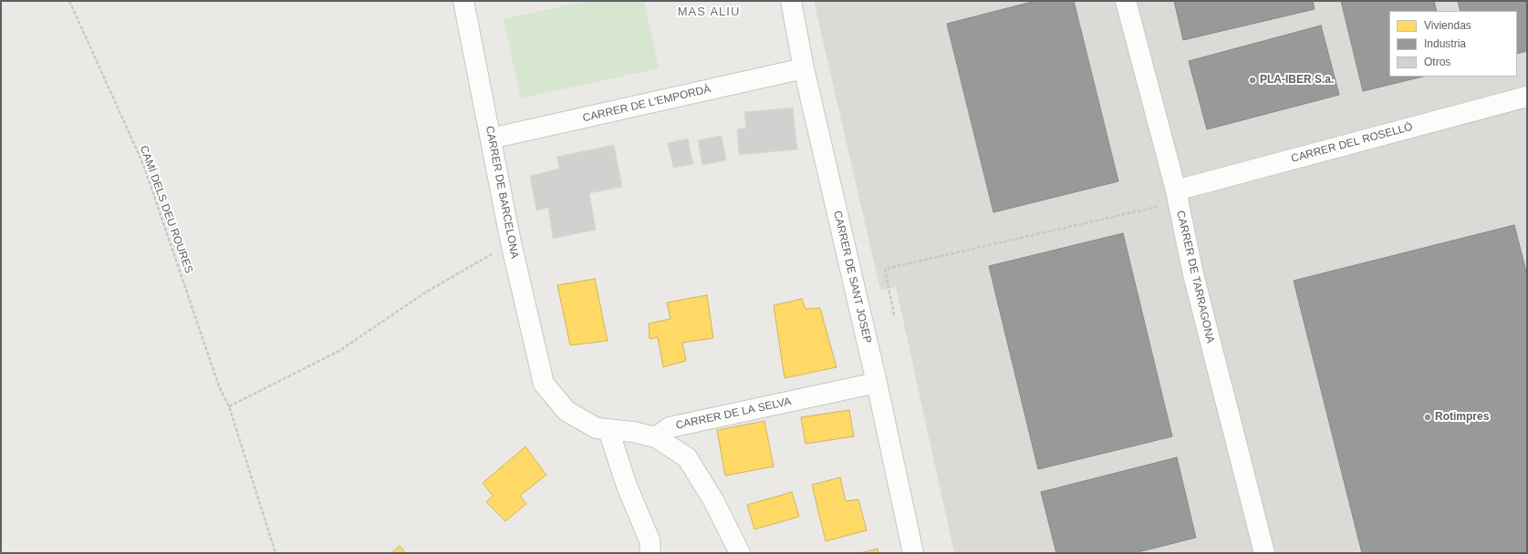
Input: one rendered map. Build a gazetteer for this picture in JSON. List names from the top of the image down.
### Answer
{
  "streets": {
    "street": [
      "CARRER DE L'EMPORDÀ",
      "CARRER DEL ROSELLÓ",
      "CARRER DE BARCELONA",
      "CARRER DE SANT JOSEP",
      "CARRER DE TARRAGONA",
      "CARRER DE LA SELVA"
    ],
    "path": ["CAMÍ DELS DEU ROURES"]
  },
  "crossings": [
    ["CARRER DE L'EMPORDÀ", "CARRER DE BARCELONA"],
    ["CARRER DE L'EMPORDÀ", "CARRER DE SANT JOSEP"],
    ["CARRER DEL ROSELLÓ", "CARRER DE TARRAGONA"],
    ["CARRER DE SANT JOSEP", "CARRER DE LA SELVA"]
  ],
  "districts": ["MAS ALIU"],
  "places": ["PLA-IBER S.a.", "Rotimpres"],
  "legend": ["Viviendas", "Industria", "Otros"]
}
